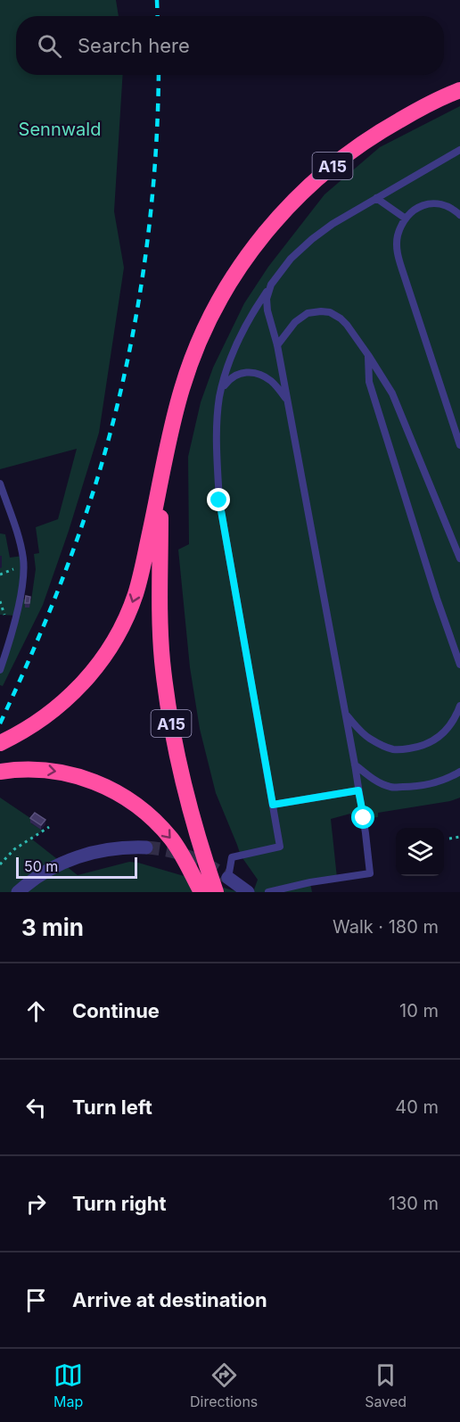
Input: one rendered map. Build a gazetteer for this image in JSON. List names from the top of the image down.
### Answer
{
  "streets": {
    "highway": ["A15"]
  },
  "parks": ["Sennwald"],
  "scale_bar": "50 m",
  "page": {
    "search": "Search here",
    "scale": "50 m",
    "heading": ["3 min", "Walk · 180 m"],
    "list": [
      ["Continue", "10 m"],
      ["Turn left", "40 m"],
      ["Turn right", "130 m"],
      "Arrive at destination"
    ],
    "nav": ["Map", "Directions", "Saved"]
  }
}
